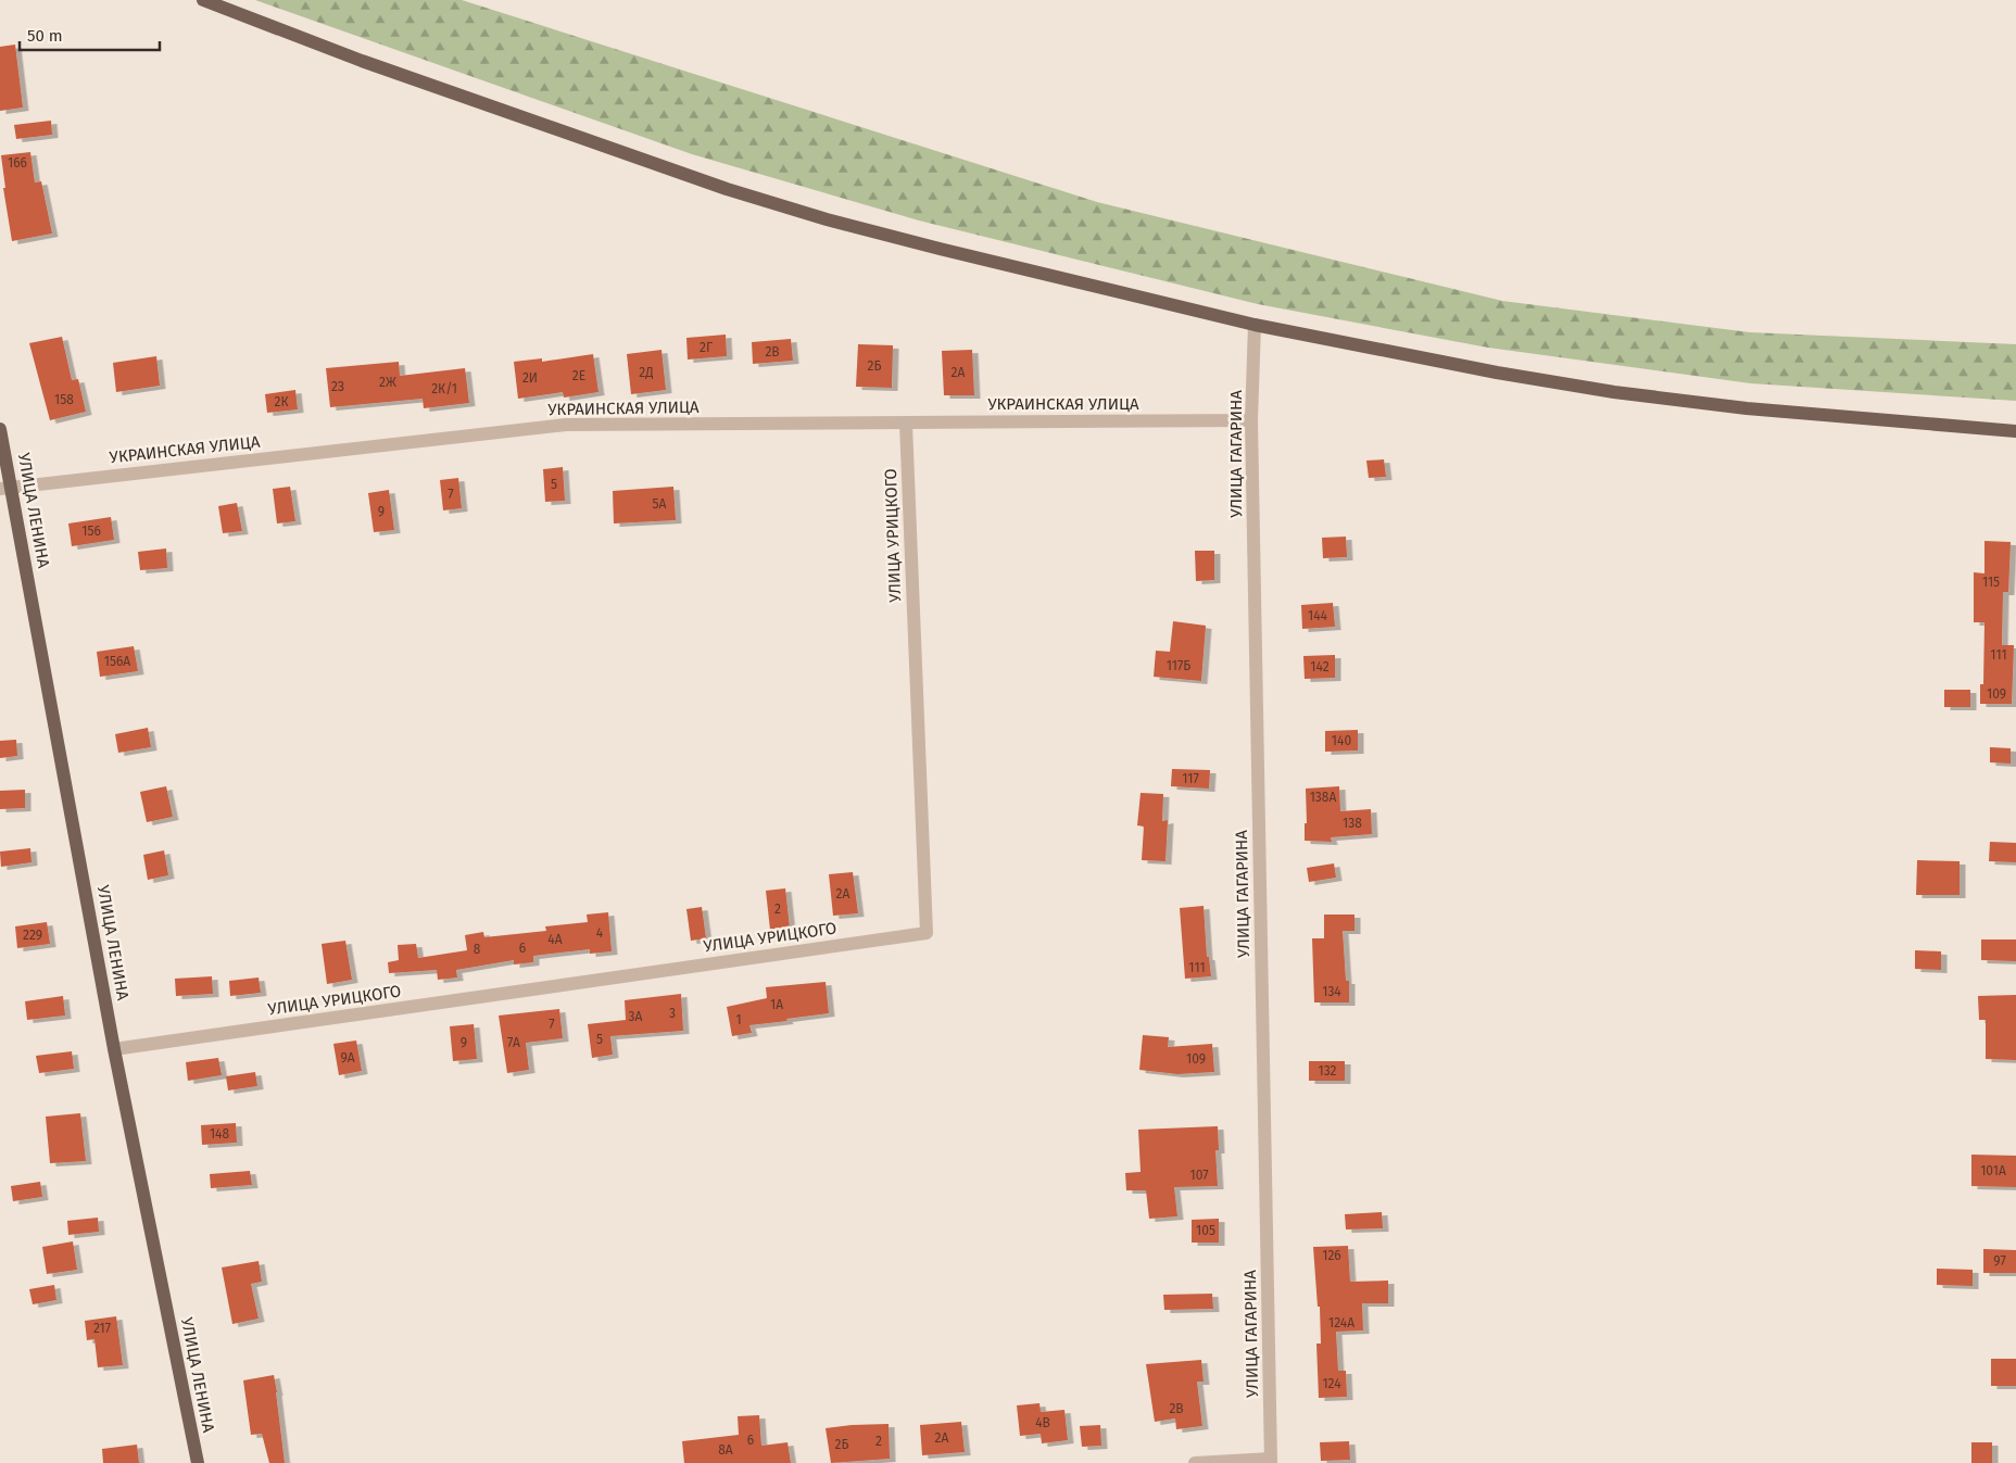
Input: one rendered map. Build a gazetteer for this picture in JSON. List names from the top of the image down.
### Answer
{
  "streets": {
    "main road": ["УЛИЦА ЛЕНИНА"],
    "street": ["УКРАИНСКАЯ УЛИЦА", "УЛИЦА ГАГАРИНА", "УЛИЦА УРИЦКОГО"]
  },
  "crossings": [
    ["УКРАИНСКАЯ УЛИЦА", "УЛИЦА ГАГАРИНА"],
    ["УКРАИНСКАЯ УЛИЦА", "УЛИЦА ЛЕНИНА"],
    ["УКРАИНСКАЯ УЛИЦА", "УЛИЦА УРИЦКОГО"],
    ["УЛИЦА ЛЕНИНА", "УЛИЦА УРИЦКОГО"]
  ],
  "house_numbers": [
    "166",
    "2Г",
    "2В",
    "2Б",
    "2Д",
    "2А",
    "2Е",
    "2И",
    "2Ж",
    "2З",
    "2К/1",
    "158",
    "2К",
    "5",
    "7",
    "5А",
    "9",
    "156",
    "115",
    "144",
    "111",
    "156А",
    "117Б",
    "142",
    "109",
    "140",
    "117",
    "138А",
    "138",
    "2А",
    "2",
    "4",
    "229",
    "4А",
    "6",
    "8",
    "111",
    "134",
    "1А",
    "3",
    "3А",
    "1",
    "7",
    "5",
    "9",
    "7А",
    "9А",
    "109",
    "132",
    "148",
    "101А",
    "107",
    "105",
    "126",
    "97",
    "124А",
    "217",
    "124",
    "2В",
    "4В",
    "2А",
    "6",
    "2",
    "2Б",
    "8А"
  ],
  "scale_bar": "50 m"
}
